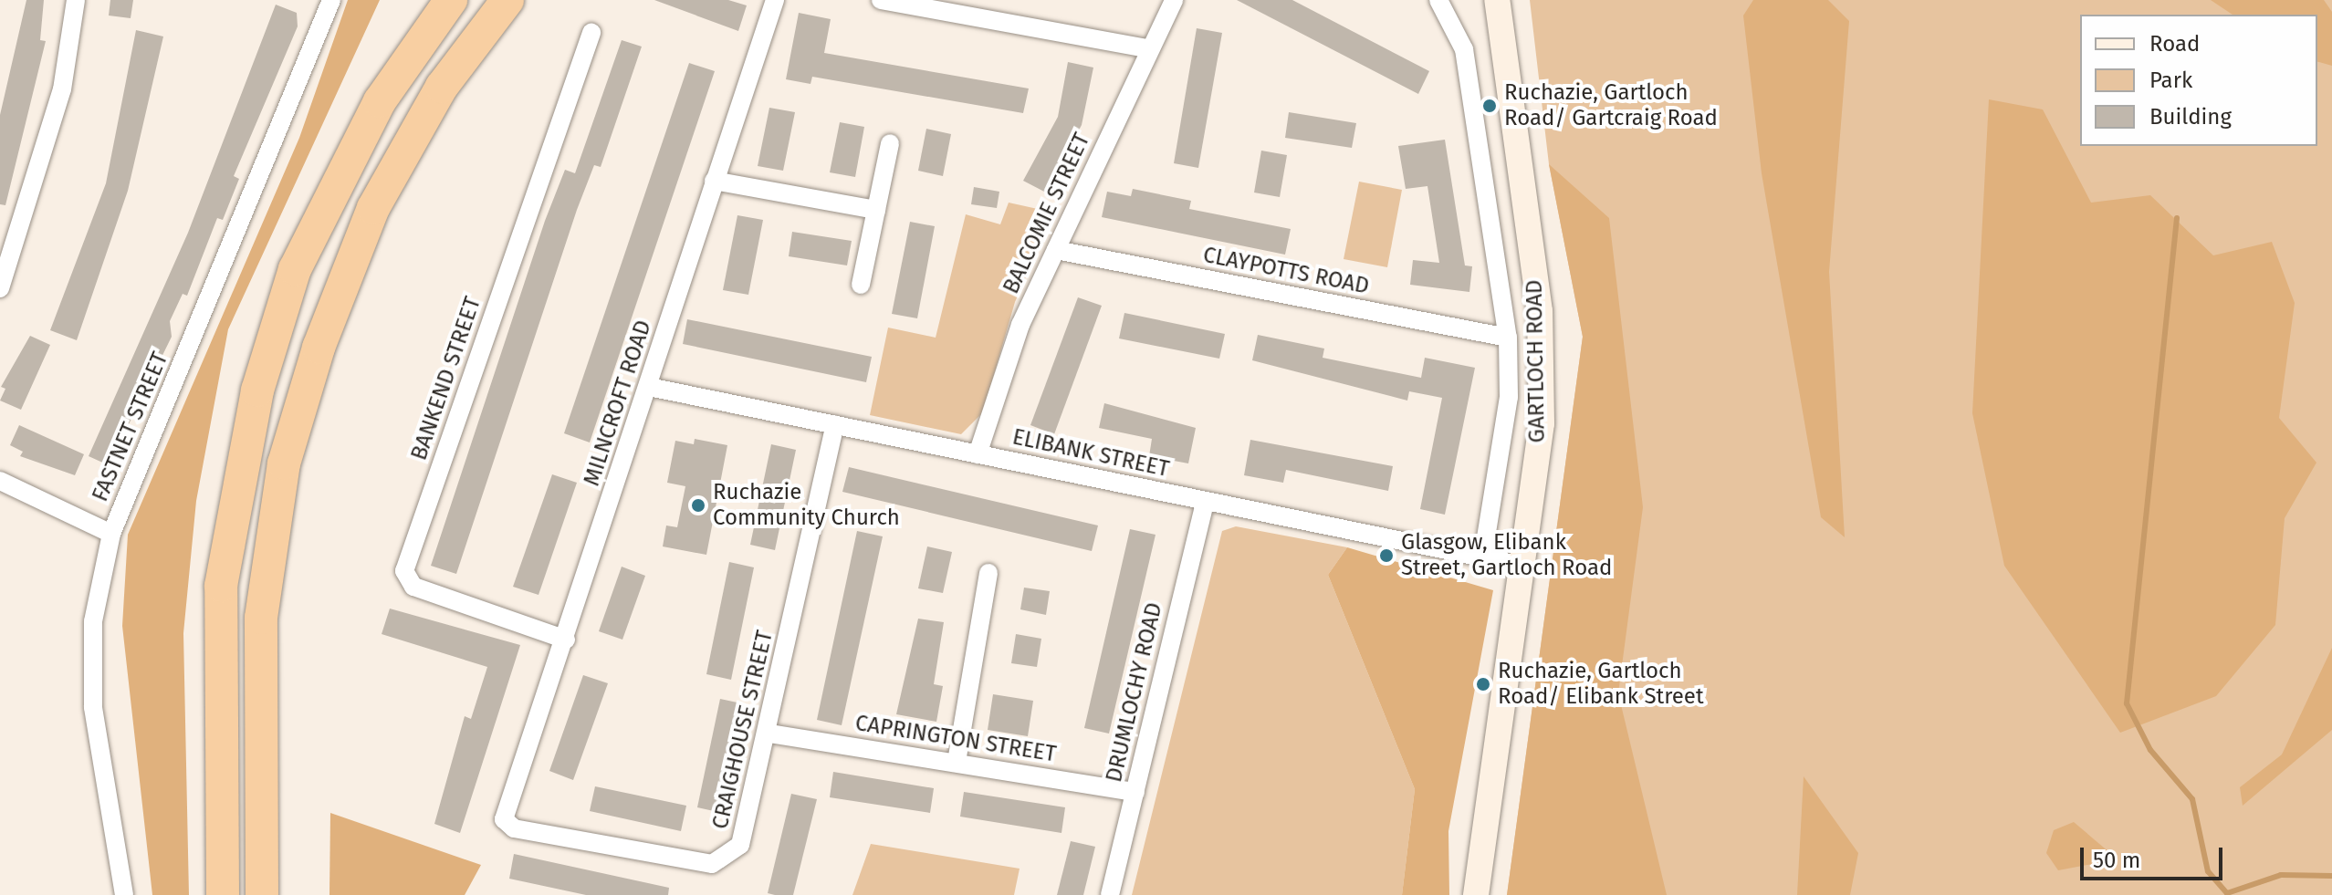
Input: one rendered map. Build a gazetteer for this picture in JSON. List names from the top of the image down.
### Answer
{
  "streets": {
    "main road": ["GARTLOCH ROAD"],
    "street": [
      "BALCOMIE STREET",
      "CLAYPOTTS ROAD",
      "BANKEND STREET",
      "MILNCROFT ROAD",
      "FASTNET STREET",
      "ELIBANK STREET",
      "DRUMLOCHY ROAD",
      "CRAIGHOUSE STREET",
      "CAPRINGTON STREET"
    ]
  },
  "crossings": [
    ["BALCOMIE STREET", "CLAYPOTTS ROAD"],
    ["BALCOMIE STREET", "ELIBANK STREET"],
    ["GARTLOCH ROAD", "ELIBANK STREET"],
    ["BANKEND STREET", "MILNCROFT ROAD"],
    ["MILNCROFT ROAD", "ELIBANK STREET"],
    ["MILNCROFT ROAD", "CRAIGHOUSE STREET"],
    ["ELIBANK STREET", "DRUMLOCHY ROAD"],
    ["ELIBANK STREET", "CRAIGHOUSE STREET"],
    ["DRUMLOCHY ROAD", "CAPRINGTON STREET"],
    ["CRAIGHOUSE STREET", "CAPRINGTON STREET"]
  ],
  "places": [
    "Ruchazie, Gartloch Road/ Gartcraig Road",
    "Ruchazie Community Church",
    "Glasgow, Elibank Street, Gartloch Road",
    "Ruchazie, Gartloch Road/ Elibank Street"
  ],
  "legend": ["Road", "Park", "Building"],
  "scale_bar": "50 m"
}
